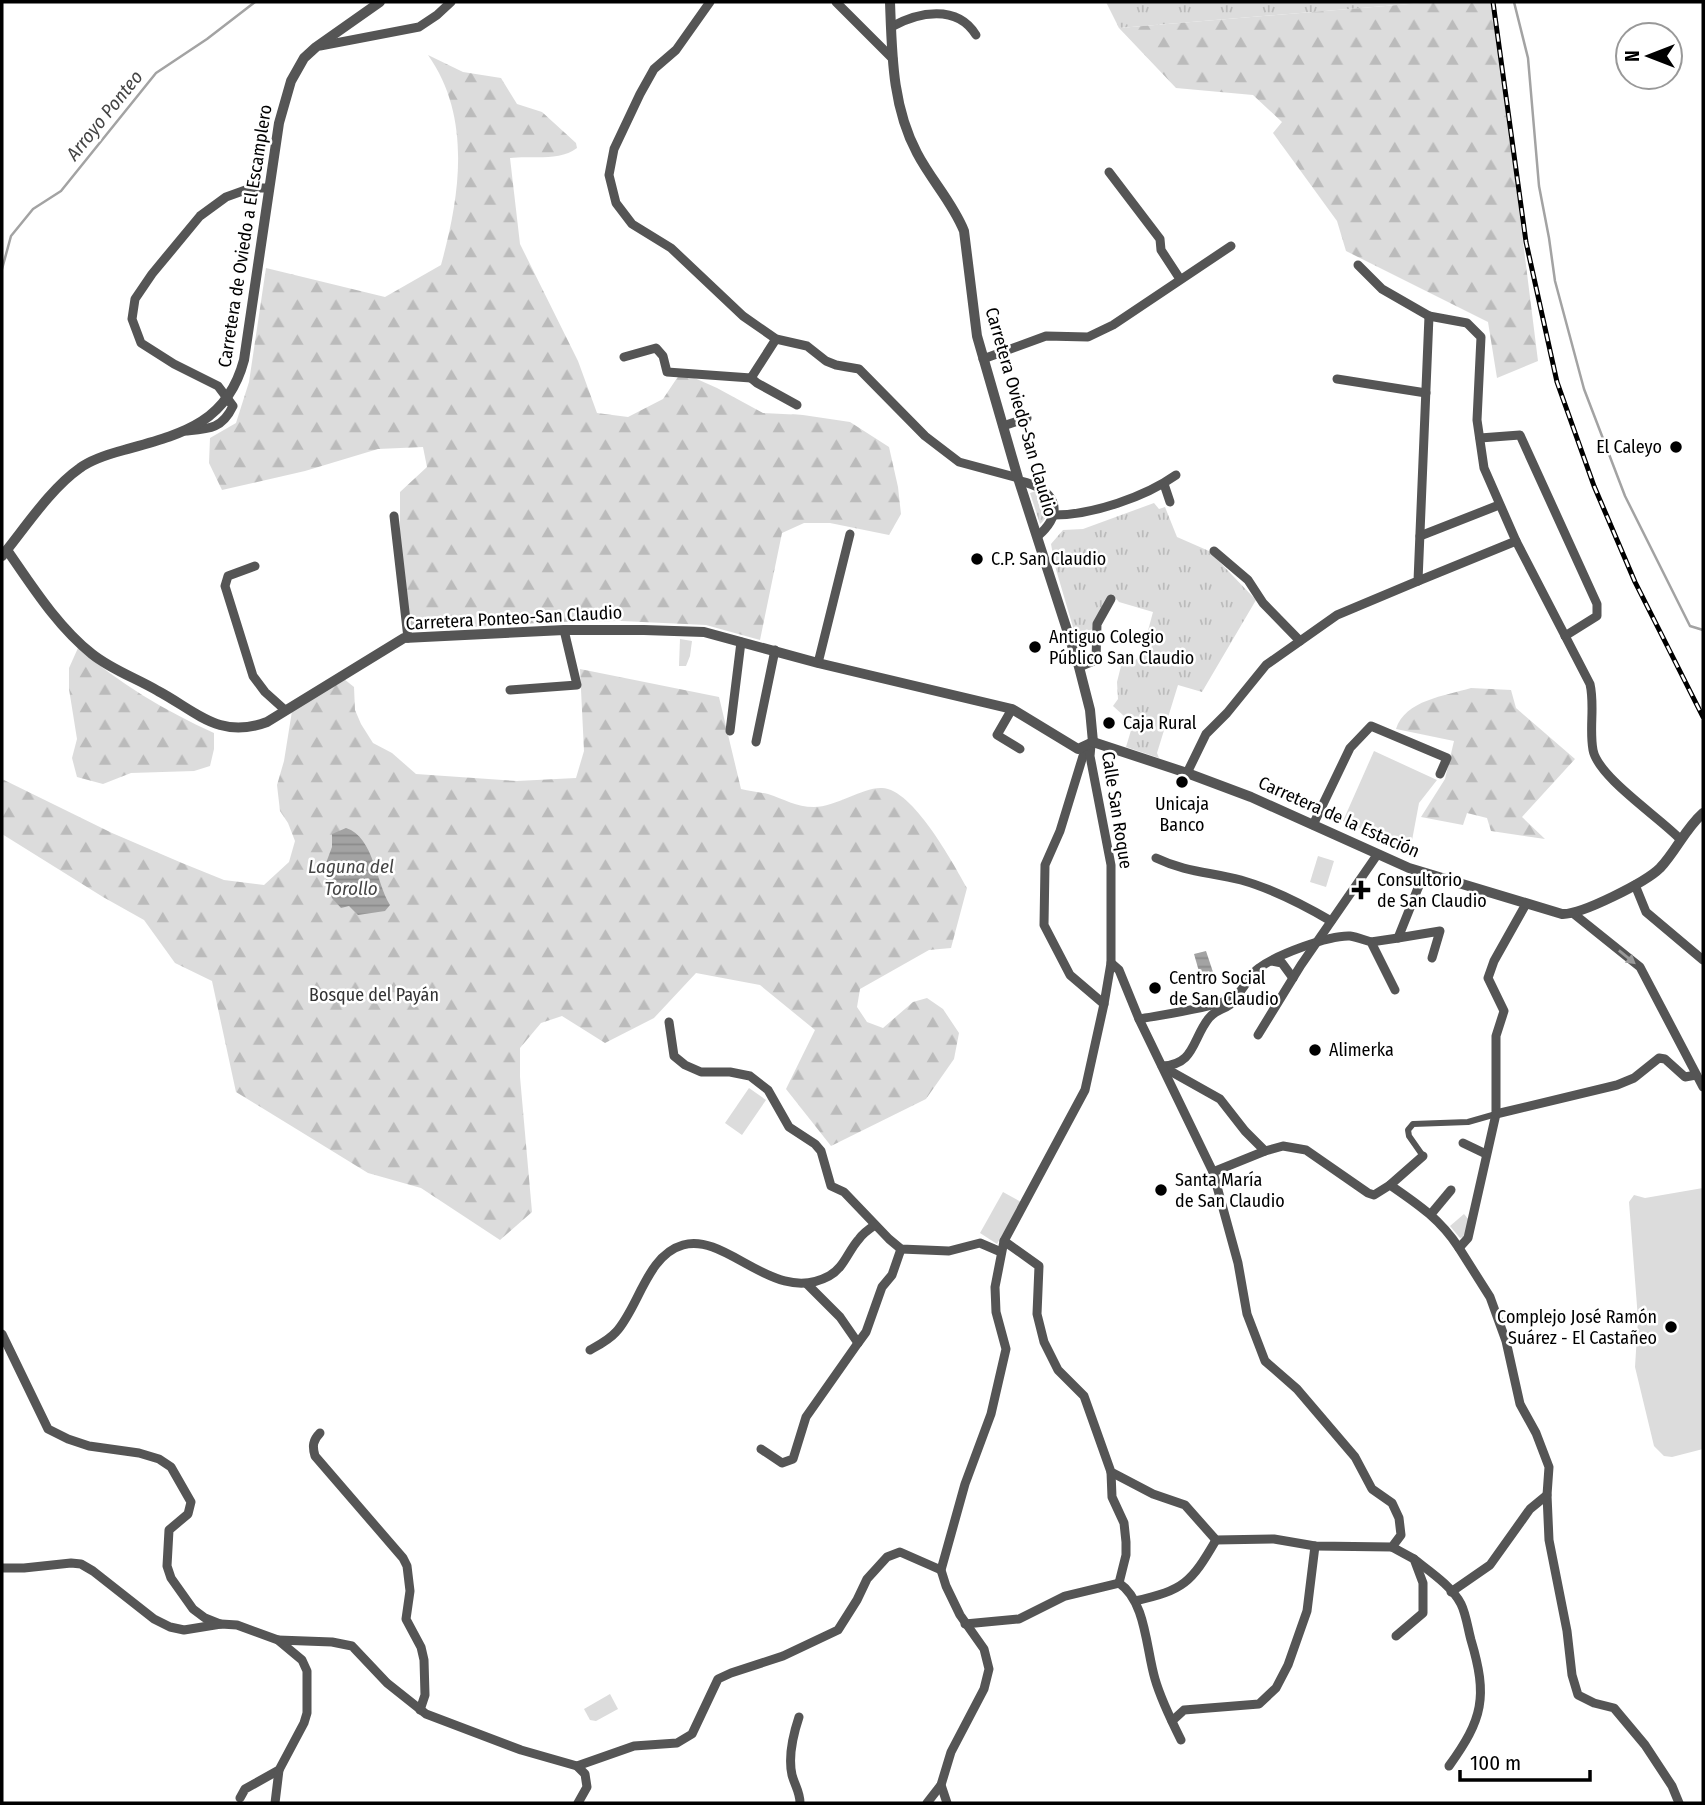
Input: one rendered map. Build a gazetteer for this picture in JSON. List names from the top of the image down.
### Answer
{
  "streets": {
    "street": [
      "Carretera de Oviedo a El Escamplero",
      "Carretera Oviedo-San Claudio",
      "Carretera Ponteo-San Claudio",
      "Calle San Roque",
      "Carretera de la Estación"
    ]
  },
  "crossings": [
    ["Carretera de Oviedo a El Escamplero", "Carretera Ponteo-San Claudio"],
    ["Carretera Oviedo-San Claudio", "Carretera Ponteo-San Claudio"],
    ["Carretera Oviedo-San Claudio", "Calle San Roque"],
    ["Carretera Oviedo-San Claudio", "Carretera de la Estación"],
    ["Carretera Ponteo-San Claudio", "Calle San Roque"],
    ["Carretera Ponteo-San Claudio", "Carretera de la Estación"],
    ["Calle San Roque", "Carretera de la Estación"]
  ],
  "water": ["Arroyo Ponteo", "Laguna del Torollo"],
  "parks": ["Bosque del Payán"],
  "places": {
    "other": [
      "El Caleyo",
      "C.P. San Claudio",
      "Antiguo Colegio Público San Claudio",
      "Caja Rural",
      "Unicaja Banco",
      "Centro Social de San Claudio",
      "Alimerka",
      "Santa María de San Claudio",
      "Complejo José Ramón Suárez - El Castañeo"
    ],
    "health": ["Consultorio de San Claudio"]
  },
  "scale_bar": "100 m",
  "north": "left"
}
